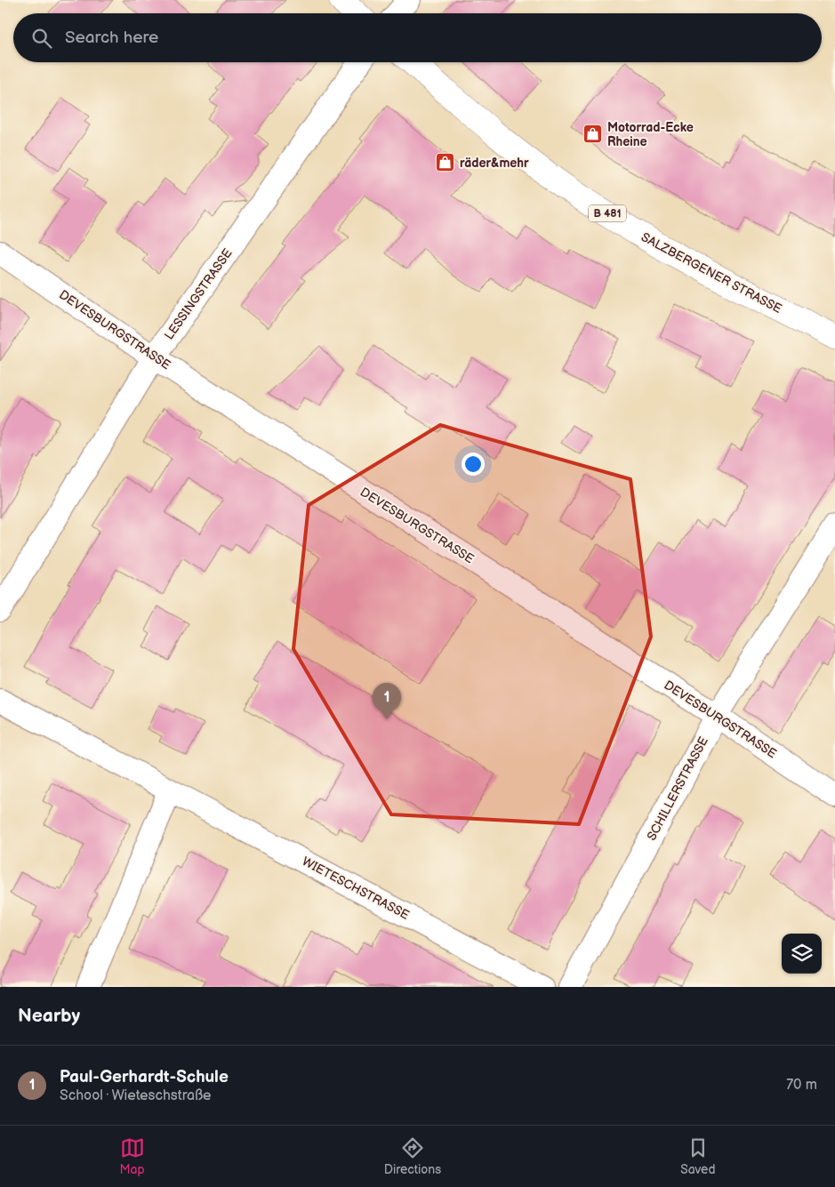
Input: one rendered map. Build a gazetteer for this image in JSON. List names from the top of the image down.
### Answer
{
  "streets": {
    "main road": ["B 481", "SALZBERGENER STRASSE"],
    "street": [
      "LESSINGSTRASSE",
      "DEVESBURGSTRASSE",
      "SCHILLERSTRASSE",
      "WIETESCHSTRASSE"
    ]
  },
  "crossings": [
    ["LESSINGSTRASSE", "DEVESBURGSTRASSE"],
    ["DEVESBURGSTRASSE", "SCHILLERSTRASSE"]
  ],
  "places": {
    "shop": ["Motorrad-Ecke Rheine", "räder&mehr"]
  },
  "page": {
    "search": "Search here",
    "pins": "1",
    "heading": "Nearby",
    "list": [
      {
        "mark": "1",
        "name": "Paul-Gerhardt-Schule",
        "note": "School · Wieteschstraße",
        "value": "70 m"
      }
    ],
    "nav": ["Map", "Directions", "Saved"]
  }
}
